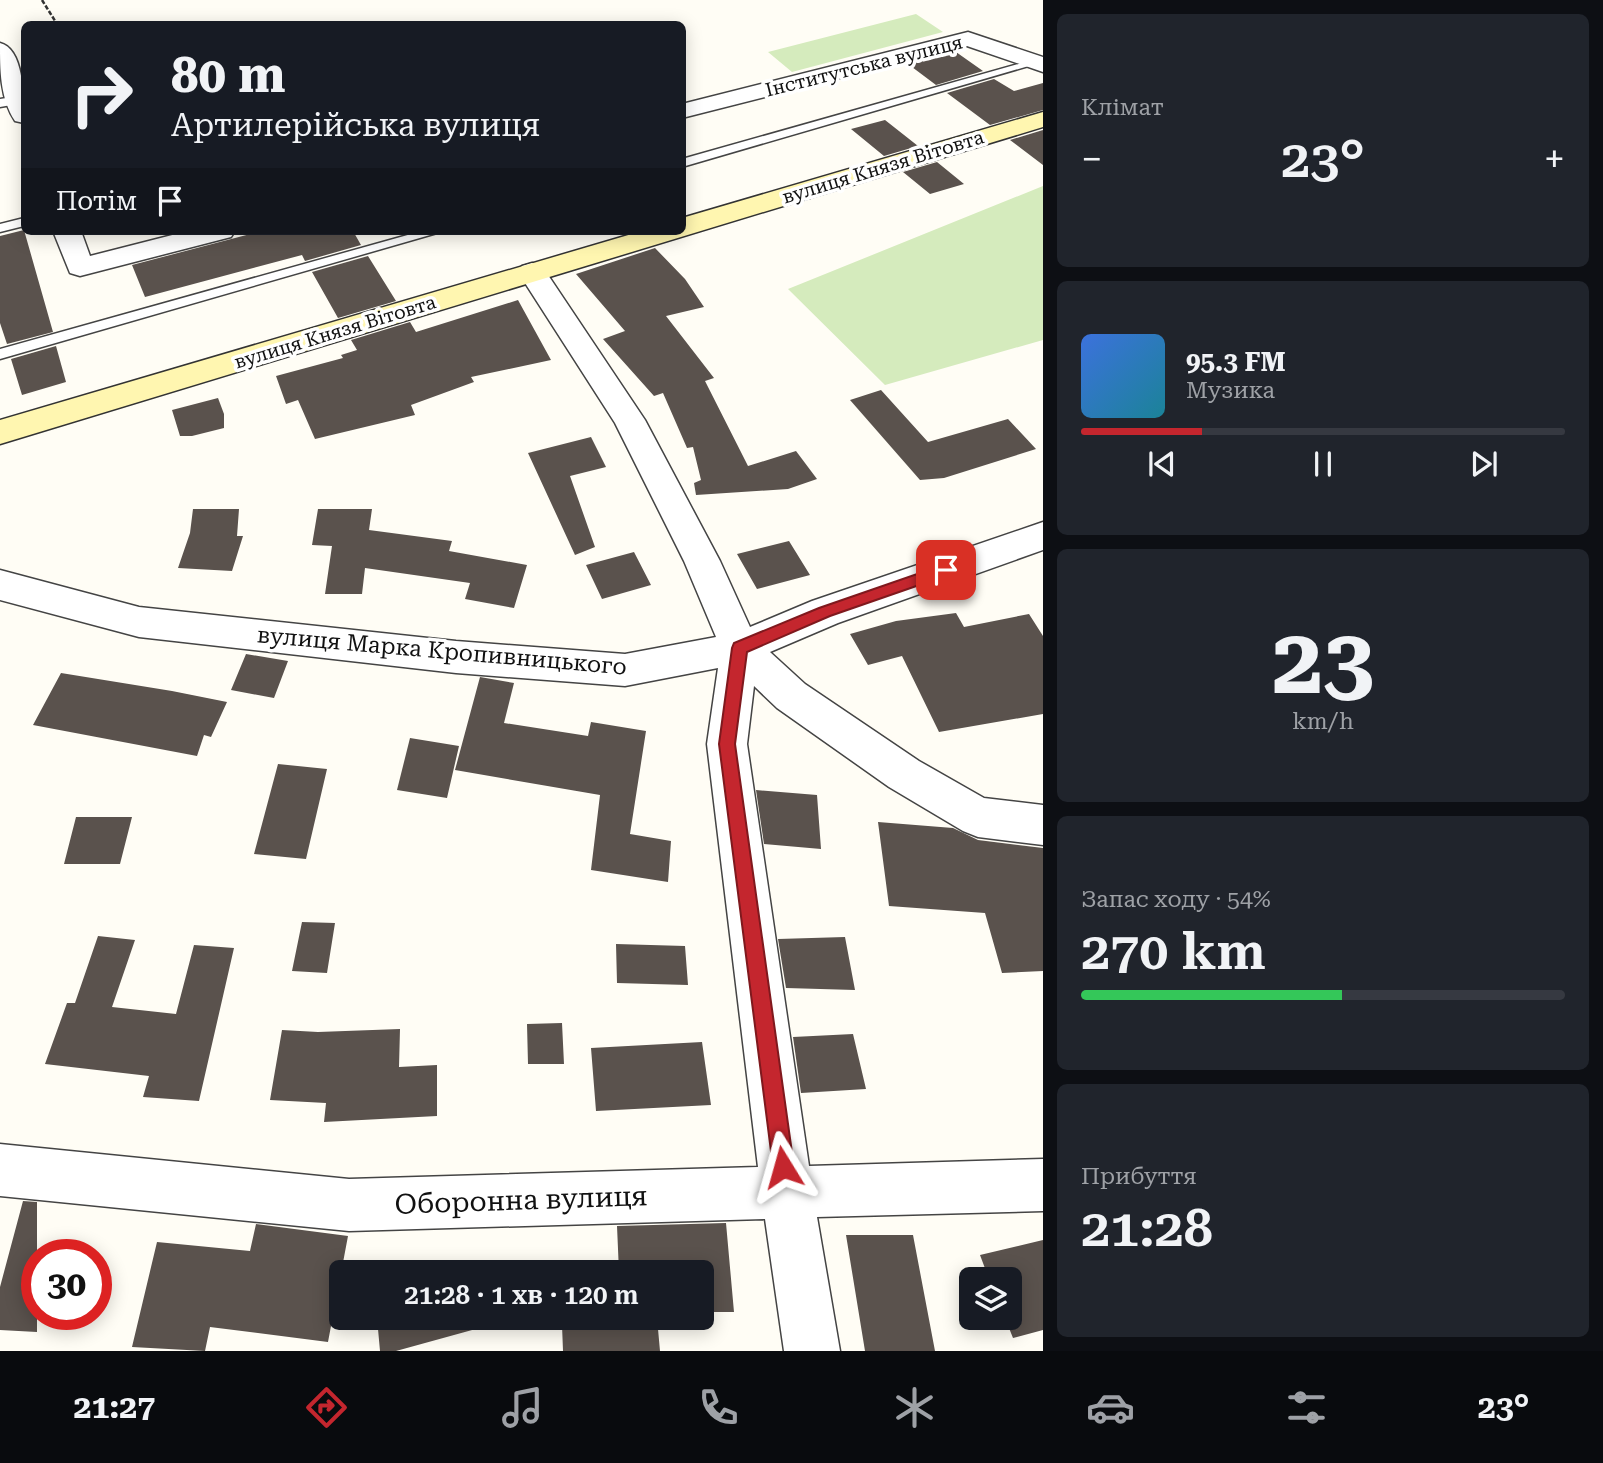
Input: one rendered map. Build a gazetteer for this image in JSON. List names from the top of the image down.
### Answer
{
  "streets": {
    "street": [
      "Інститутська вулиця",
      "вулиця Князя Вітовта",
      "вулиця Марка Кропивницького",
      "Оборонна вулиця"
    ]
  },
  "page": {
    "tile": [
      "Клімат",
      ["23", "km/h"],
      ["Запас ходу · 54%", "270 km"],
      ["Прибуття", "21:28"]
    ],
    "turn": ["80 m", "Артилерійська вулиця"],
    "heat": ["−", "23°", "+"],
    "then": "Потім",
    "song": ["95.3 FM", "Музика"],
    "limit": "30",
    "trip": "21:28 · 1 хв · 120 m",
    "tabs": ["21:27", "23°"]
  }
}
